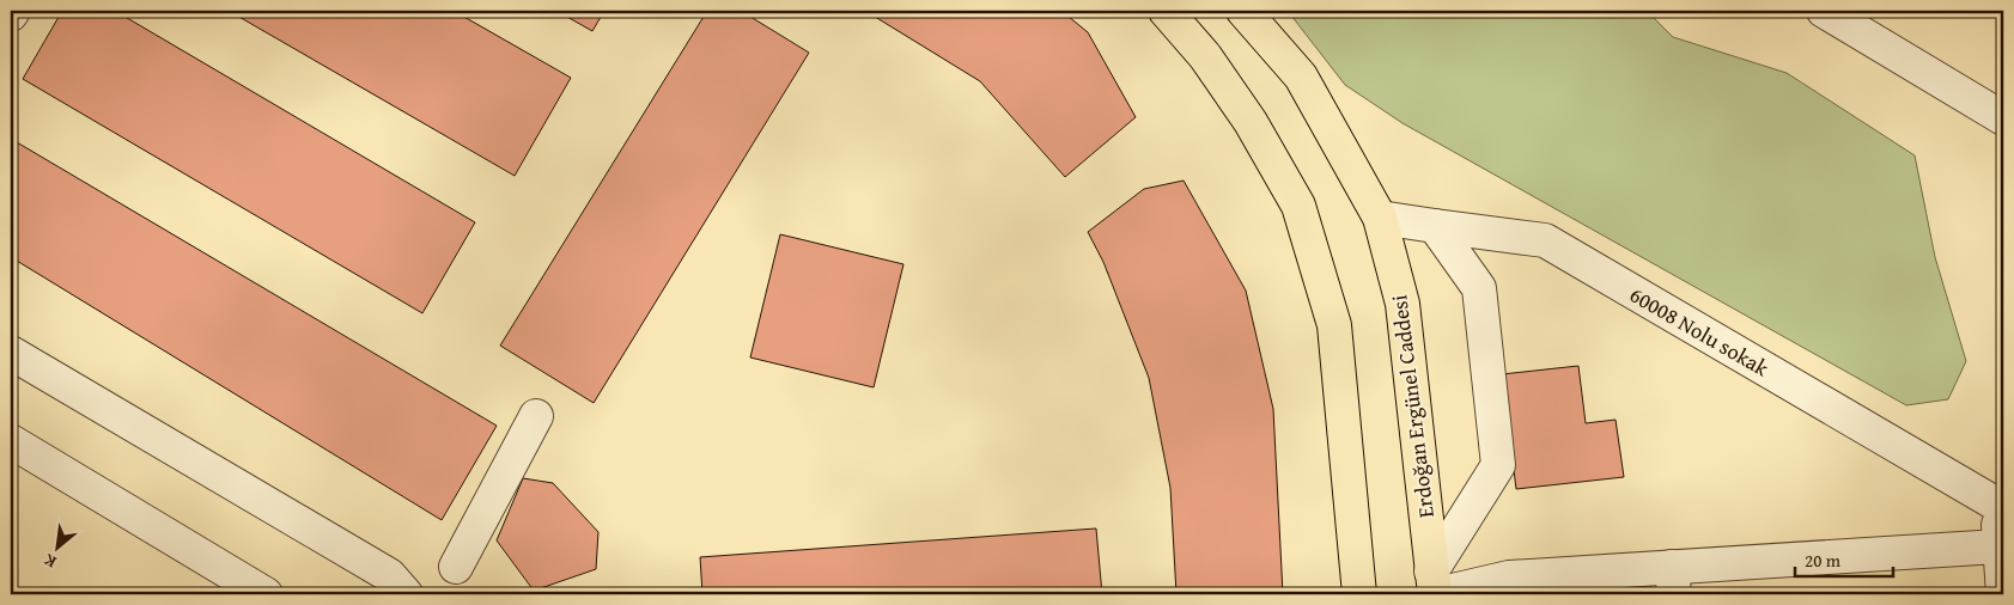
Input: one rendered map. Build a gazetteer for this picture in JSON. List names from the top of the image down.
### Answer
{
  "streets": {
    "main road": ["Erdoğan Ergünel Caddesi"],
    "street": ["60008 Nolu sokak"]
  },
  "crossings": [
    ["60008 Nolu sokak", "Erdoğan Ergünel Caddesi"]
  ],
  "scale_bar": "20 m",
  "north": "bottom left"
}
